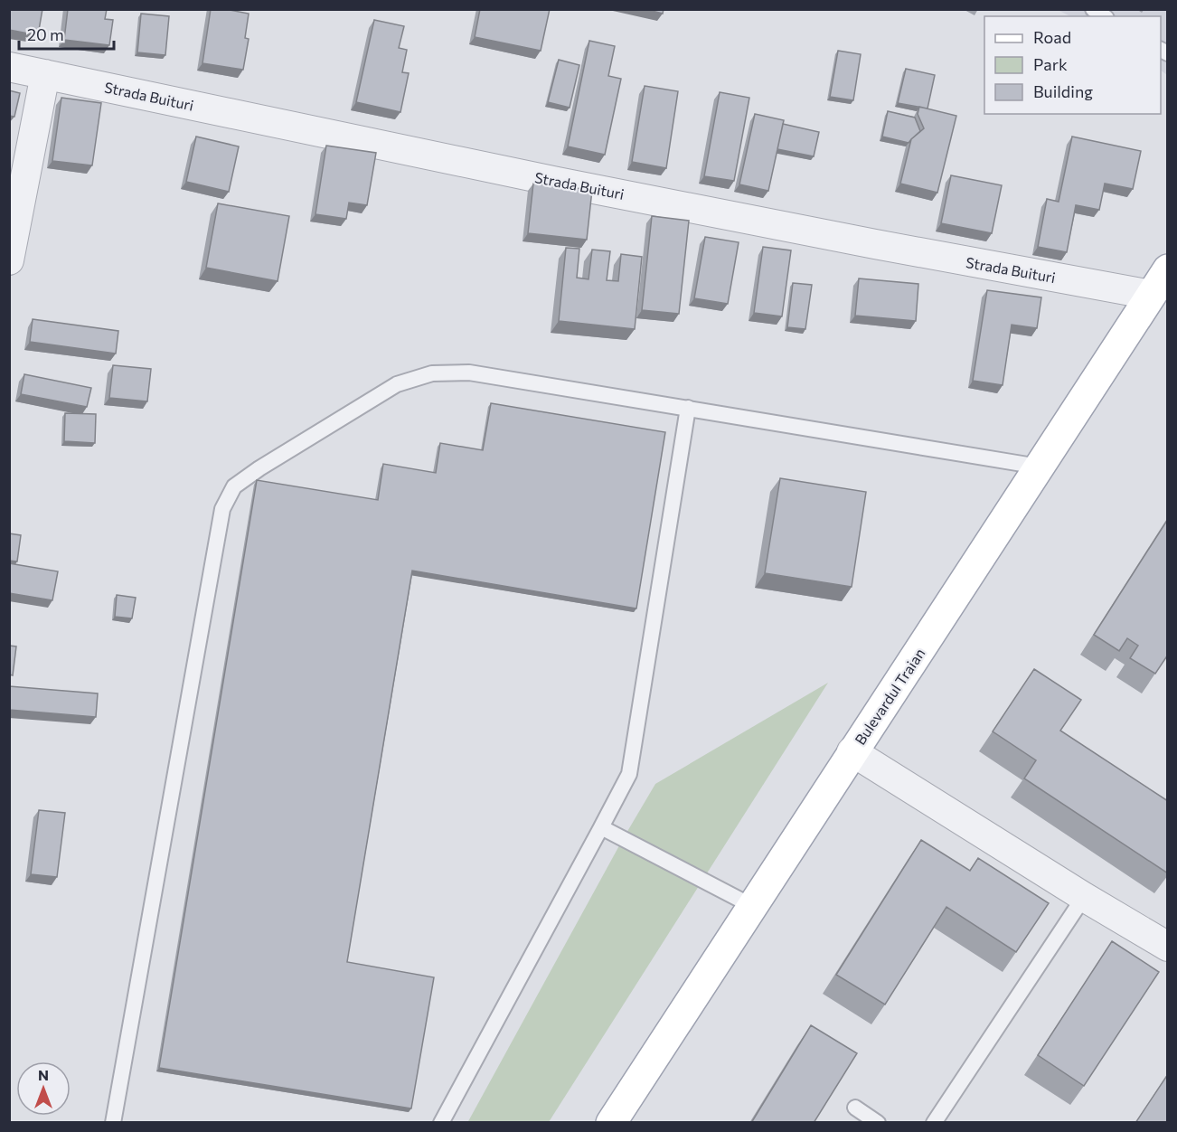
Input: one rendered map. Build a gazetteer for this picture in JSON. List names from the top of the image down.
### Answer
{
  "streets": {
    "main road": ["Bulevardul Traian"],
    "street": ["Strada Buituri"]
  },
  "crossings": [
    ["Strada Buituri", "Bulevardul Traian"]
  ],
  "legend": ["Road", "Park", "Building"],
  "scale_bar": "20 m",
  "north": "top"
}
